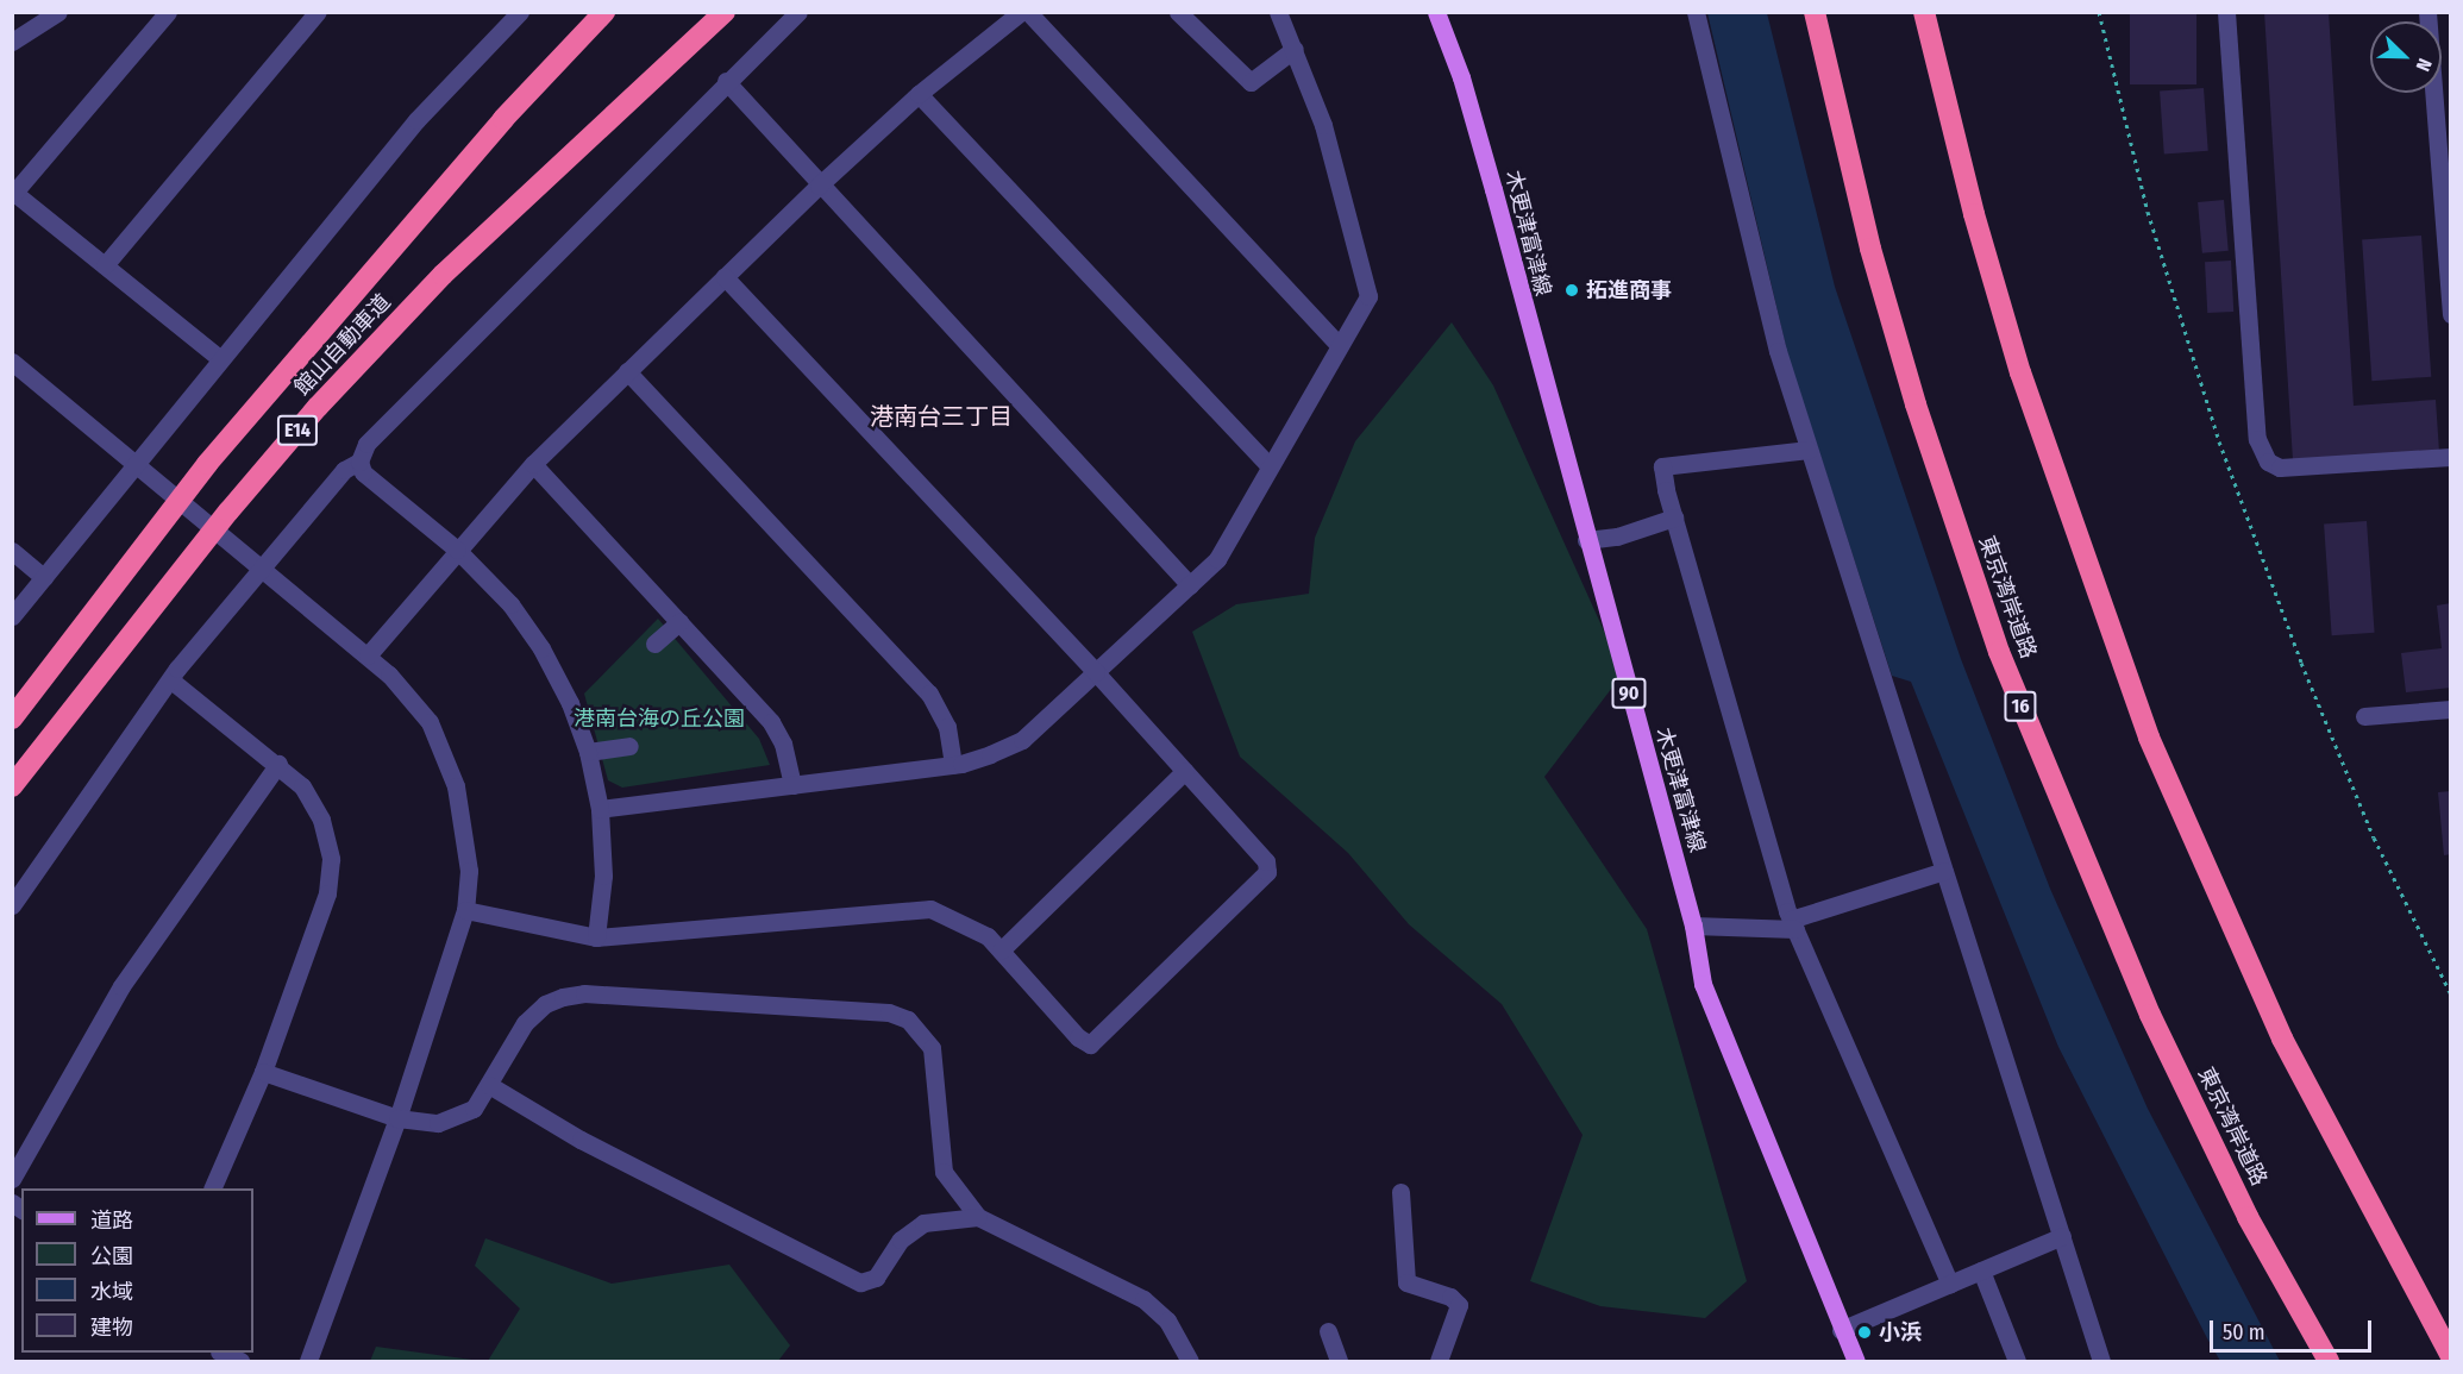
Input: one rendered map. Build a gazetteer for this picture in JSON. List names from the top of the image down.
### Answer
{
  "streets": {
    "highway": [
      "館山自動車道",
      "E14",
      "東京湾岸道路",
      "16"
    ],
    "main road": ["木更津富津線", "90"]
  },
  "districts": ["港南台三丁目"],
  "parks": ["港南台海の丘公園"],
  "places": ["拓進商事", "小浜"],
  "legend": [
    "道路",
    "公園",
    "水域",
    "建物"
  ],
  "scale_bar": "50 m",
  "north": "bottom right"
}
